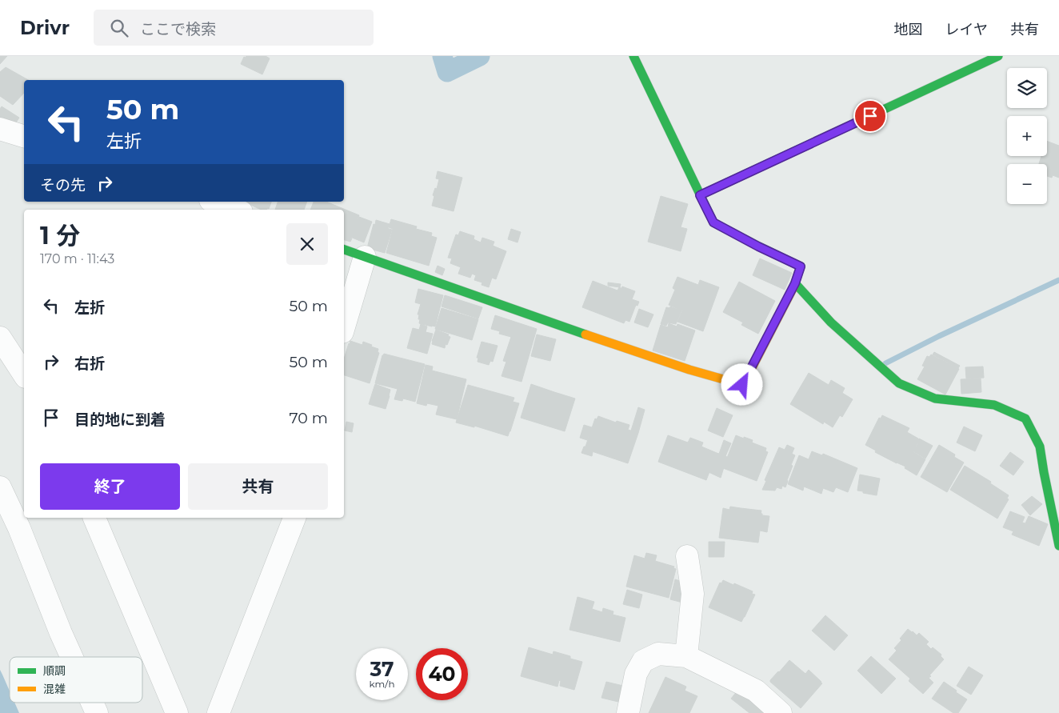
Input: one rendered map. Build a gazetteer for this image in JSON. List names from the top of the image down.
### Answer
{
  "legend": ["順調", "混雑"],
  "page": {
    "header": "Drivr",
    "search": "ここで検索",
    "nav": ["地図", "レイヤ", "共有"],
    "map_buttons": ["+", "−"],
    "turn": ["50 m", "左折"],
    "then": "その先",
    "heading": ["1 分", "170 m · 11:43"],
    "list": [
      {
        "name": "左折",
        "value": "50 m"
      },
      {
        "name": "右折",
        "value": "50 m"
      },
      {
        "name": "目的地に到着",
        "value": "70 m"
      }
    ],
    "buttons": ["終了", "共有"],
    "speed": "37 km/h",
    "limit": "40"
  }
}
